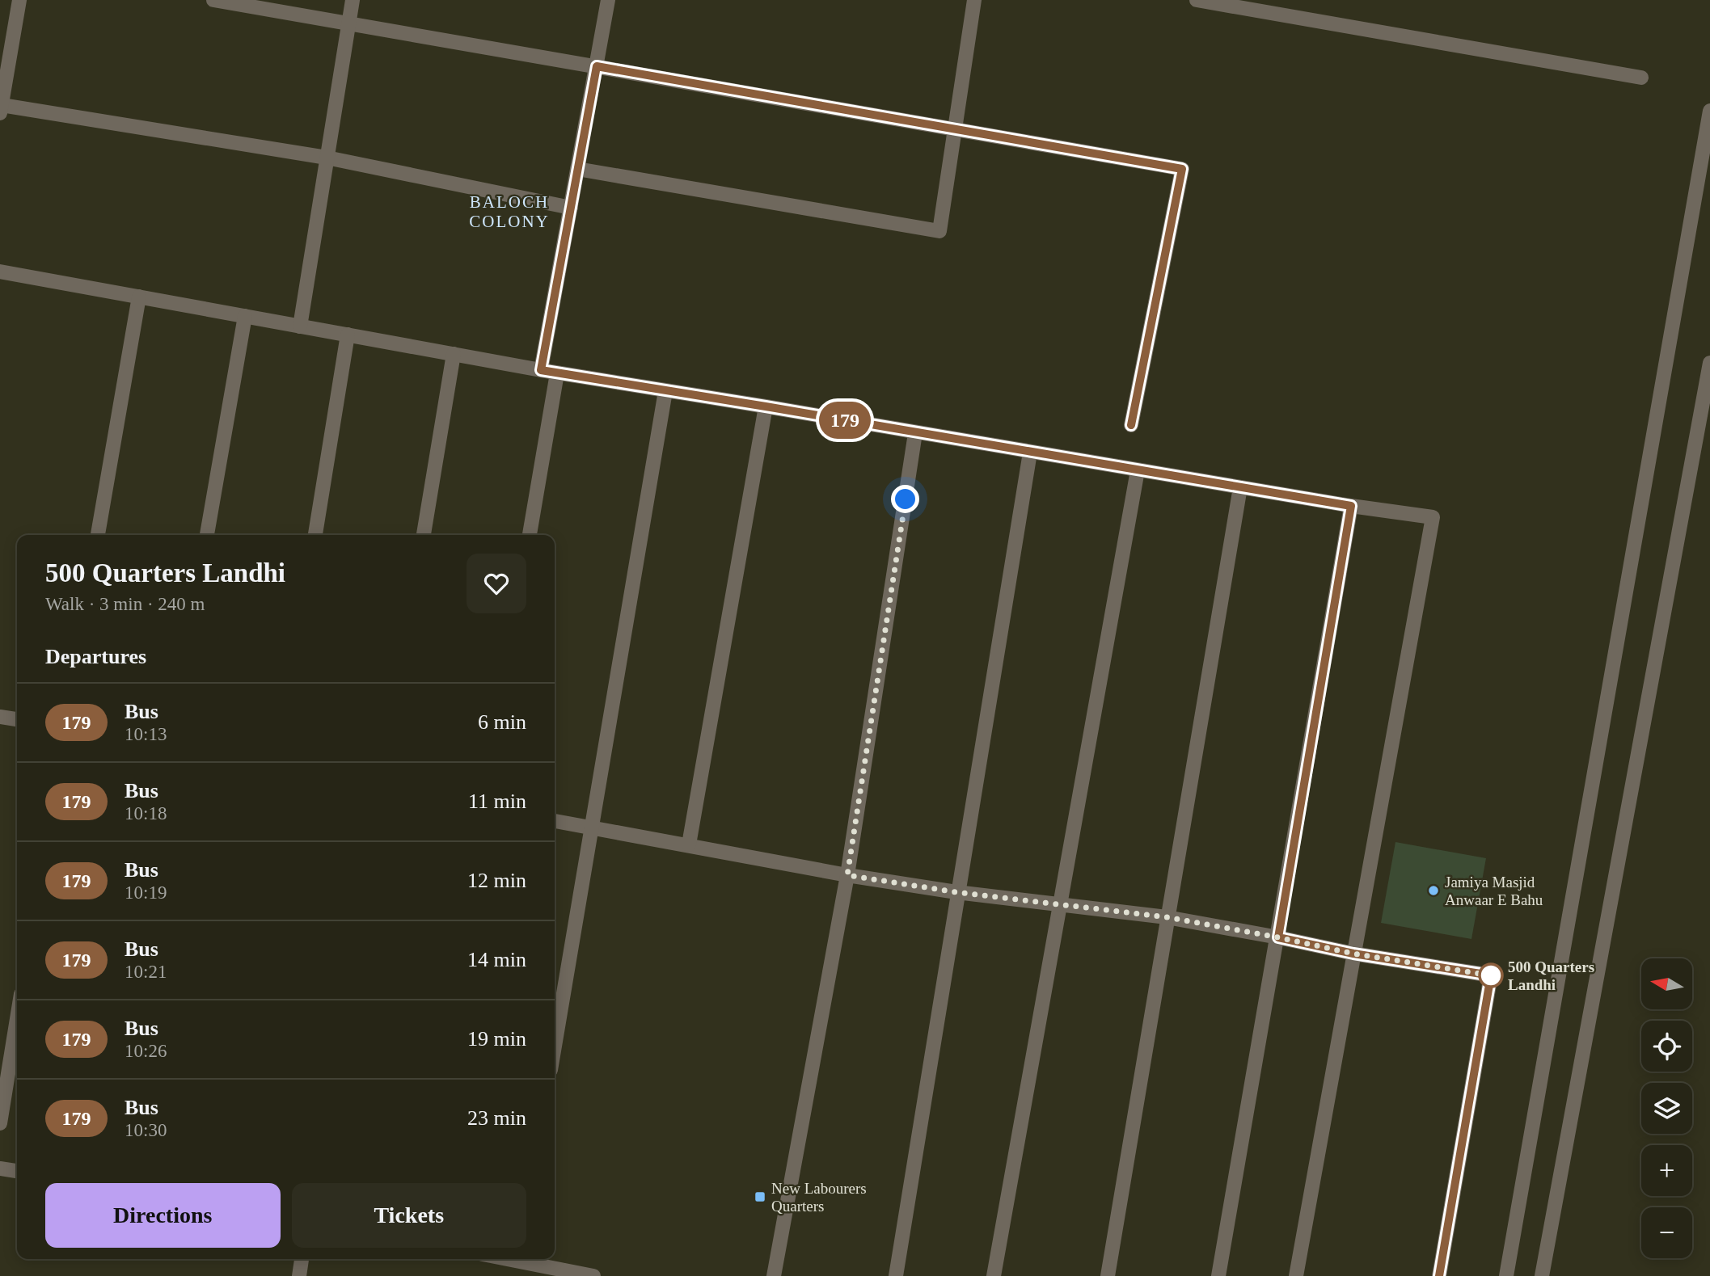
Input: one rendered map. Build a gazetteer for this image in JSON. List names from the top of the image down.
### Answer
{
  "districts": ["BALOCH COLONY"],
  "places": {
    "other": ["Jamiya Masjid Anwaar E Bahu", "500 Quarters Landhi"],
    "transit": ["New Labourers Quarters"]
  },
  "lines": ["bus line 179"],
  "north": "left",
  "page": {
    "on_map": "179",
    "heading": [
      ["500 Quarters Landhi", "Walk · 3 min · 240 m"],
      "Departures"
    ],
    "list": [
      {
        "mark": "179",
        "name": "Bus",
        "note": "10:13",
        "value": "6 min"
      },
      {
        "mark": "179",
        "name": "Bus",
        "note": "10:18",
        "value": "11 min"
      },
      {
        "mark": "179",
        "name": "Bus",
        "note": "10:19",
        "value": "12 min"
      },
      {
        "mark": "179",
        "name": "Bus",
        "note": "10:21",
        "value": "14 min"
      },
      {
        "mark": "179",
        "name": "Bus",
        "note": "10:26",
        "value": "19 min"
      },
      {
        "mark": "179",
        "name": "Bus",
        "note": "10:30",
        "value": "23 min"
      }
    ],
    "map_buttons": ["+", "−"],
    "buttons": ["Directions", "Tickets"]
  }
}
